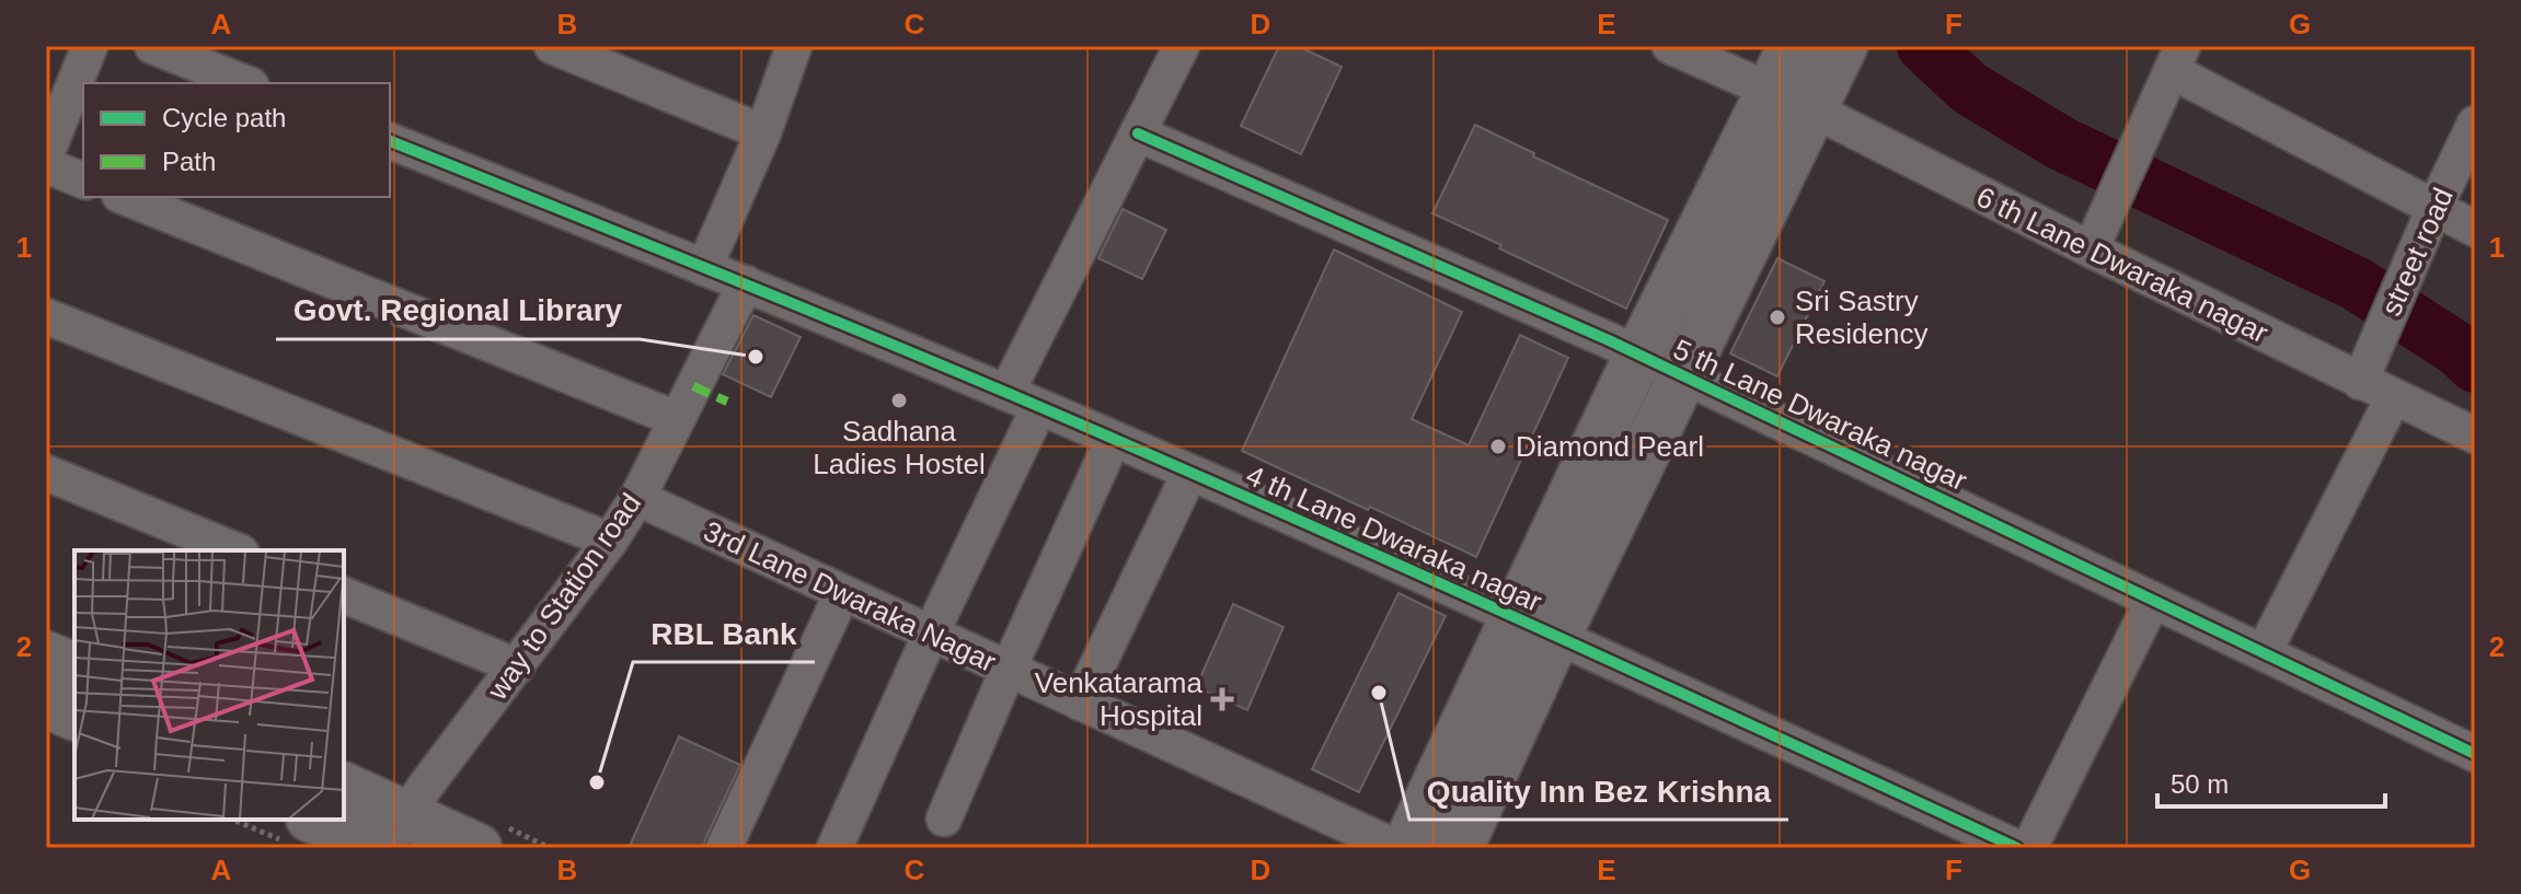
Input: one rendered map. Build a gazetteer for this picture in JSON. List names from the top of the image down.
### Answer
{
  "streets": {
    "street": [
      "street road",
      "6 th Lane Dwaraka nagar",
      "5 th Lane Dwaraka nagar",
      "4 th Lane Dwaraka nagar",
      "way to Station road",
      "3rd Lane Dwaraka Nagar"
    ]
  },
  "crossings": [
    ["street road", "6 th Lane Dwaraka nagar"],
    ["4 th Lane Dwaraka nagar", "way to Station road"],
    ["way to Station road", "3rd Lane Dwaraka Nagar"]
  ],
  "places": {
    "other": [
      "Sri Sastry Residency",
      "Govt. Regional Library",
      "Sadhana Ladies Hostel",
      "Diamond Pearl",
      "Quality Inn Bez Krishna",
      "RBL Bank"
    ],
    "health": ["Venkatarama Hospital"]
  },
  "legend": ["Cycle path", "Path"],
  "scale_bar": "50 m",
  "grid": {
    "columns": [
      "A",
      "B",
      "C",
      "D",
      "E",
      "F",
      "G"
    ],
    "rows": ["1", "2"]
  }
}
